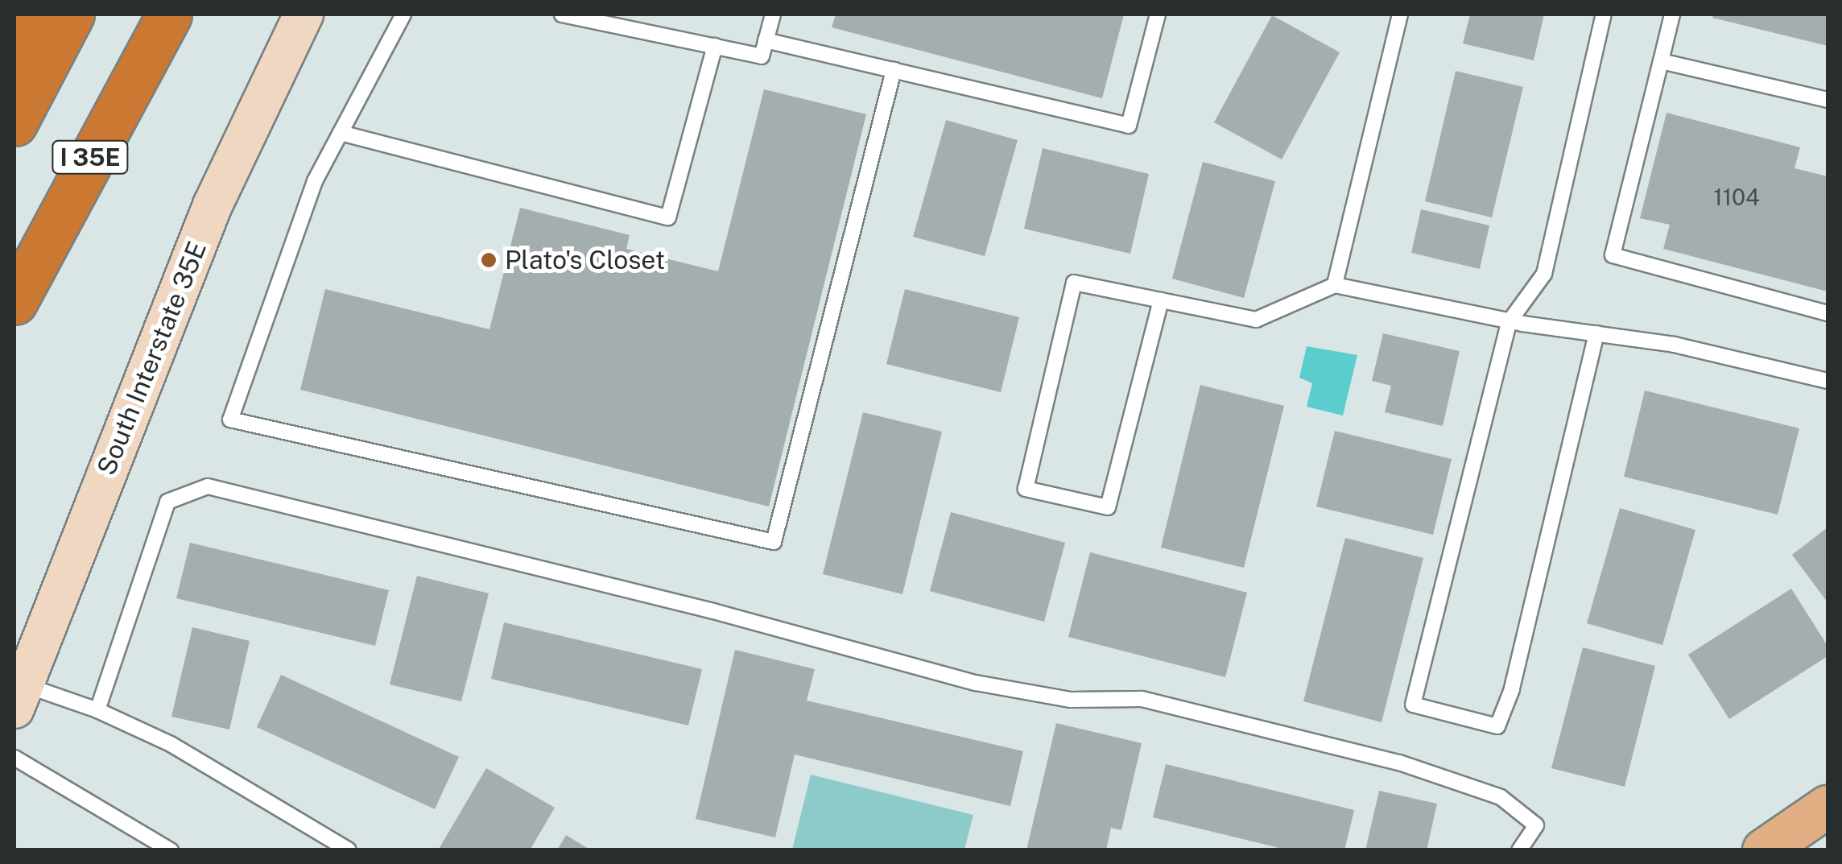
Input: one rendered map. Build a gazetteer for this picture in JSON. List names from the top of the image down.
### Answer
{
  "streets": {
    "highway": ["I 35E"],
    "main road": ["South Interstate 35E"]
  },
  "places": ["Plato's Closet"],
  "house_numbers": ["1104"]
}
